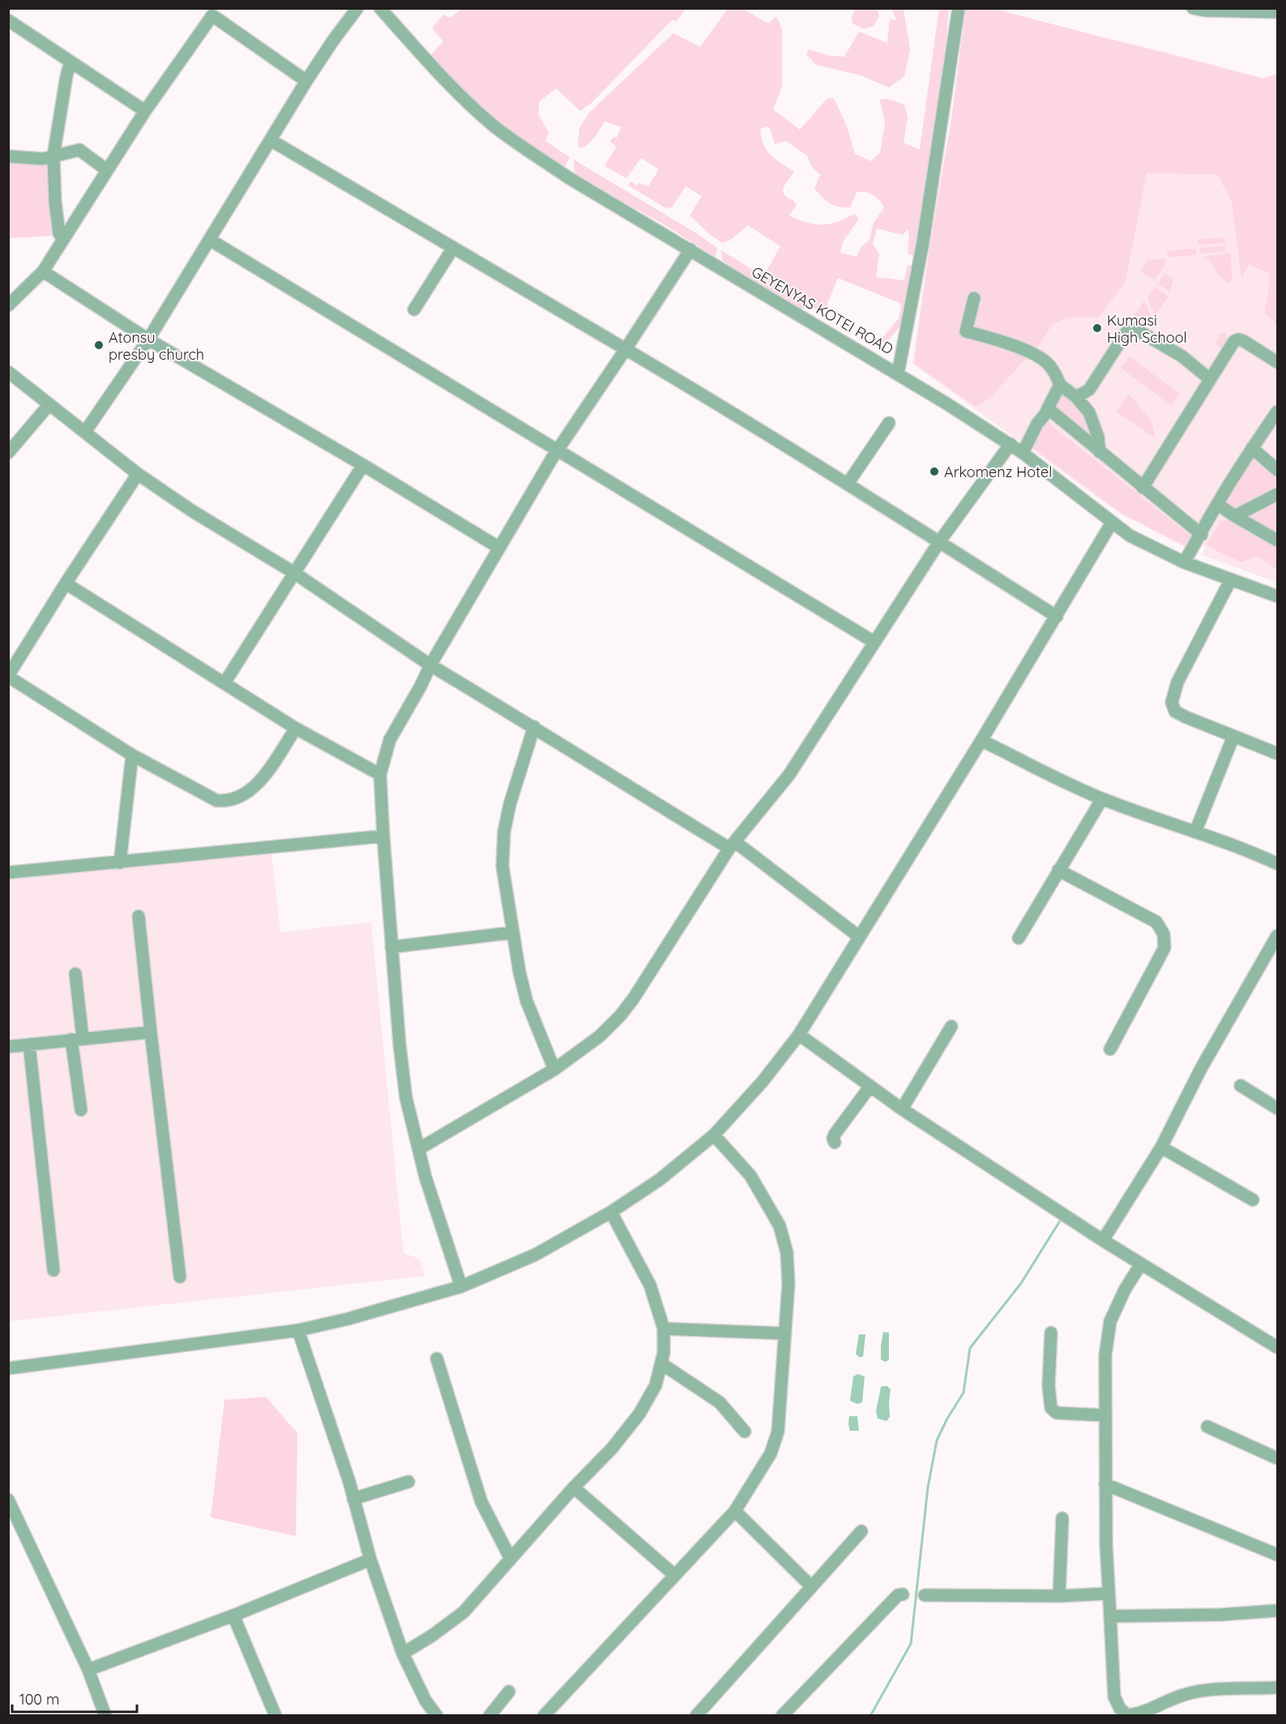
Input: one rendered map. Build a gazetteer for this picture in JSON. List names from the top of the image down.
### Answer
{
  "streets": {
    "street": ["GEYENYAS KOTEI ROAD"]
  },
  "places": ["Kumasi High School", "Atonsu presby church", "Arkomenz Hotel"],
  "scale_bar": "100 m"
}
